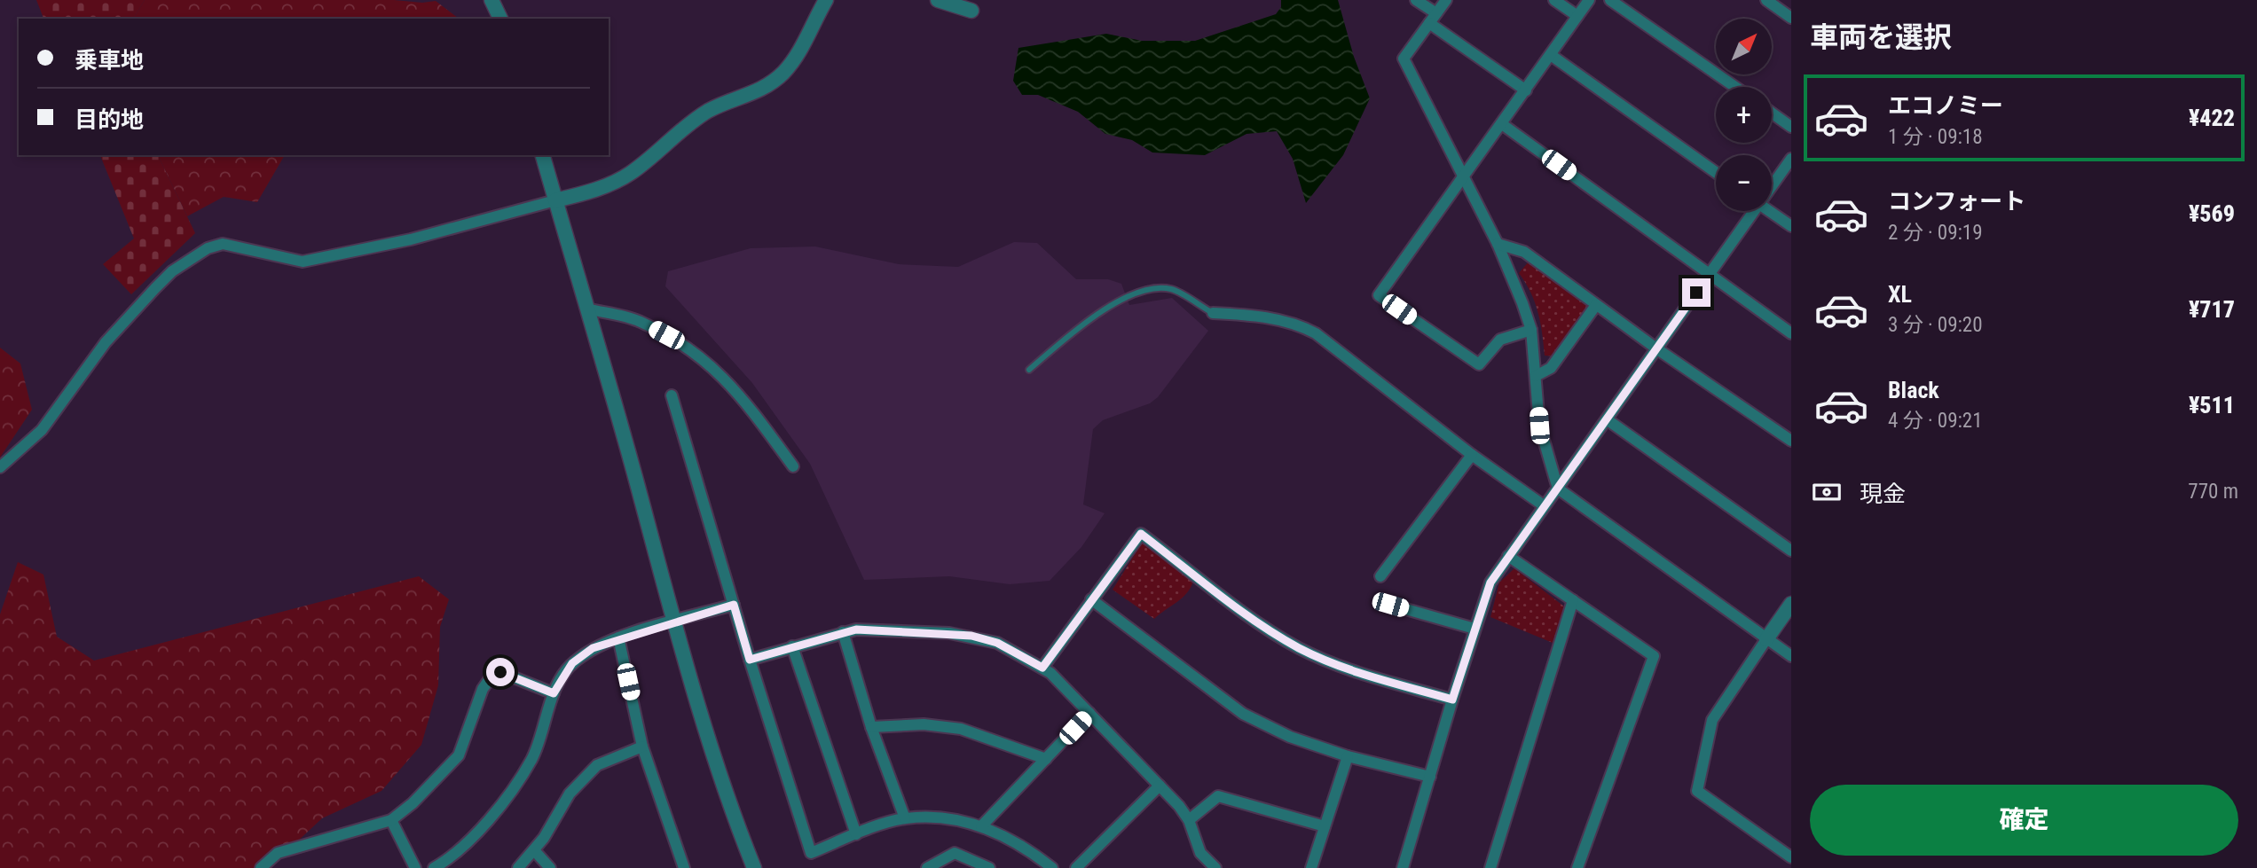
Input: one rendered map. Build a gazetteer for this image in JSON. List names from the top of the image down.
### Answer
{
  "north": "top right",
  "page": {
    "heading": "車両を選択",
    "map_buttons": ["+", "−"],
    "banner": ["乗車地", "目的地"],
    "list": [
      {
        "name": "エコノミー",
        "note": "1 分 · 09:18",
        "value": "¥422"
      },
      {
        "name": "コンフォート",
        "note": "2 分 · 09:19",
        "value": "¥569"
      },
      {
        "name": "XL",
        "note": "3 分 · 09:20",
        "value": "¥717"
      },
      {
        "name": "Black",
        "note": "4 分 · 09:21",
        "value": "¥511"
      }
    ],
    "pay": ["現金", "770 m"],
    "buttons": "確定"
  }
}
